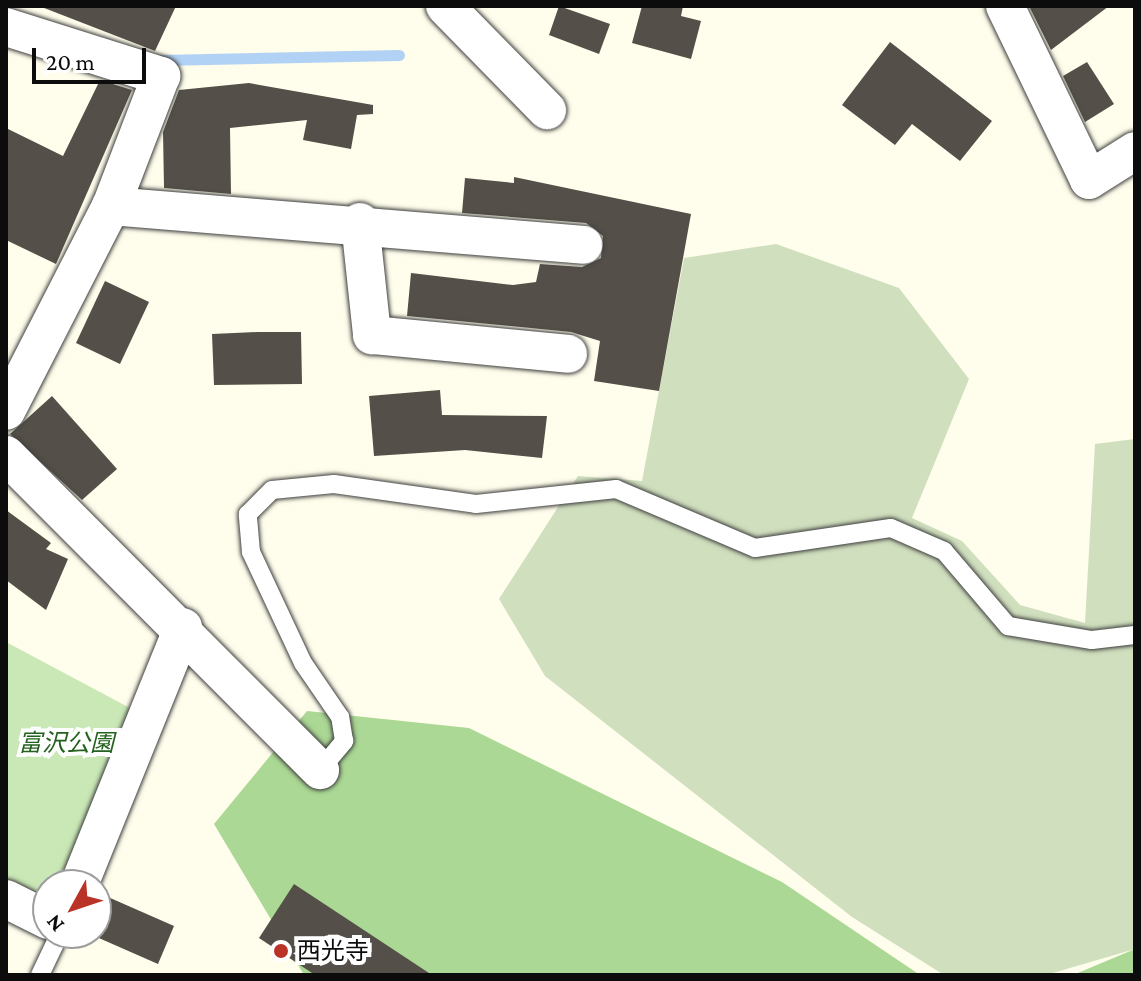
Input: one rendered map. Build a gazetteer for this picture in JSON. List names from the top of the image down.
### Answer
{
  "parks": ["富沢公園"],
  "places": ["西光寺"],
  "scale_bar": "20 m",
  "north": "bottom left"
}
